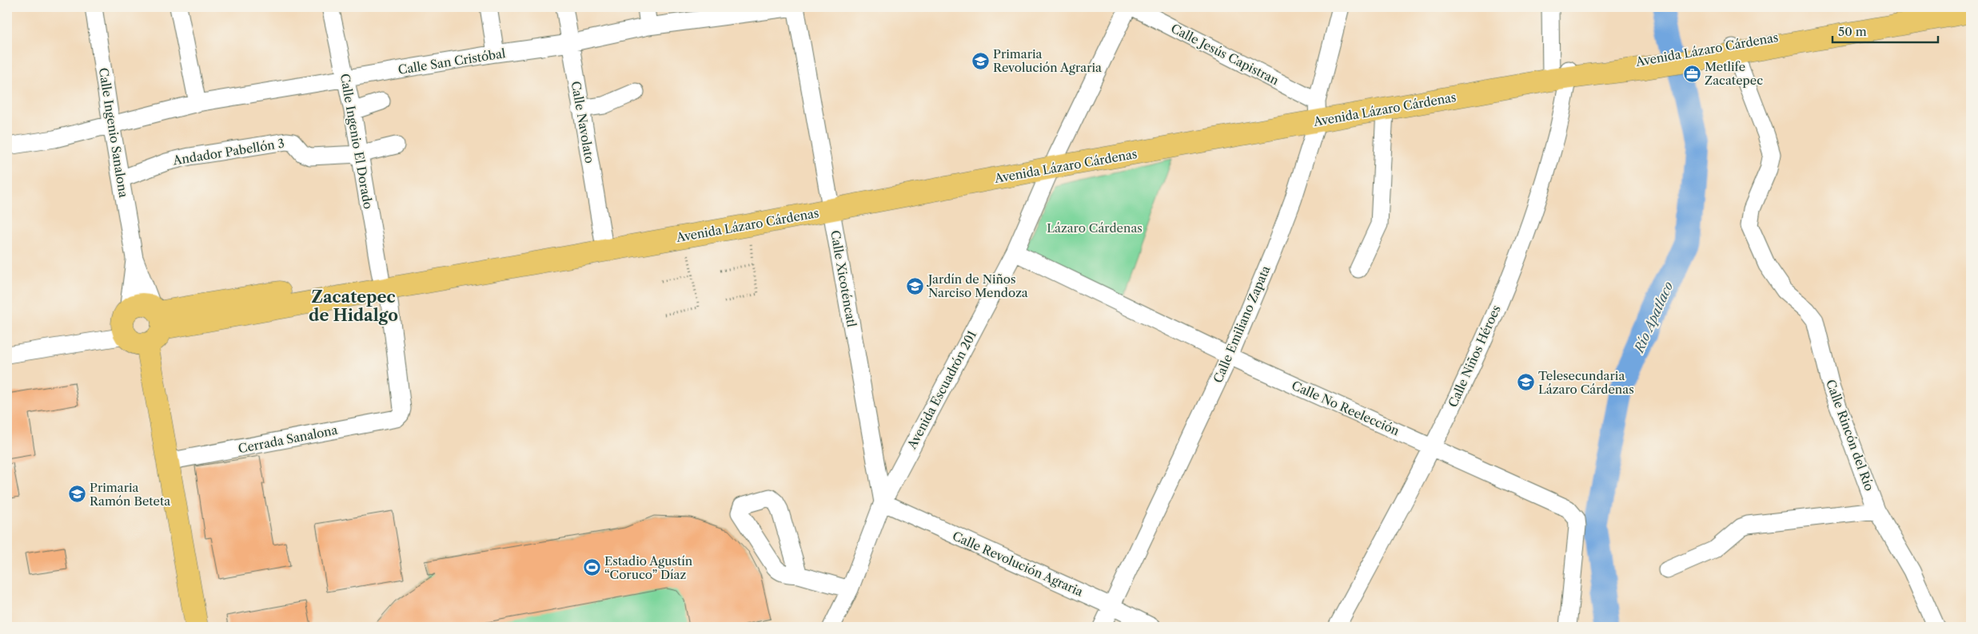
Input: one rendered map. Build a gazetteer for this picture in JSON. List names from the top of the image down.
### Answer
{
  "streets": {
    "main road": ["Avenida Lázaro Cárdenas"],
    "street": [
      "Calle Jesús Capistran",
      "Calle San Cristóbal",
      "Calle Navolato",
      "Calle Ingenio Sanalona",
      "Calle Ingenio El Dorado",
      "Andador Pabellón 3",
      "Calle Xicoténcatl",
      "Calle Emiliano Zapata",
      "Calle Niños Héroes",
      "Avenida Escuadrón 201",
      "Calle No Reelección",
      "Calle Rincón del Río",
      "Cerrada Sanalona",
      "Calle Revolución Agraria"
    ]
  },
  "crossings": [
    ["Avenida Lázaro Cárdenas", "Calle Jesús Capistran"],
    ["Avenida Lázaro Cárdenas", "Calle Navolato"],
    ["Avenida Lázaro Cárdenas", "Calle Ingenio Sanalona"],
    ["Avenida Lázaro Cárdenas", "Calle Ingenio El Dorado"],
    ["Avenida Lázaro Cárdenas", "Calle Xicoténcatl"],
    ["Avenida Lázaro Cárdenas", "Calle Emiliano Zapata"],
    ["Avenida Lázaro Cárdenas", "Calle Niños Héroes"],
    ["Avenida Lázaro Cárdenas", "Avenida Escuadrón 201"],
    ["Avenida Lázaro Cárdenas", "Calle Rincón del Río"],
    ["Calle Jesús Capistran", "Calle Emiliano Zapata"],
    ["Calle San Cristóbal", "Calle Navolato"],
    ["Calle San Cristóbal", "Calle Ingenio Sanalona"],
    ["Calle San Cristóbal", "Calle Ingenio El Dorado"],
    ["Calle San Cristóbal", "Calle Xicoténcatl"],
    ["Calle Ingenio Sanalona", "Andador Pabellón 3"],
    ["Calle Ingenio El Dorado", "Andador Pabellón 3"],
    ["Calle Ingenio El Dorado", "Cerrada Sanalona"],
    ["Calle Xicoténcatl", "Avenida Escuadrón 201"],
    ["Calle Xicoténcatl", "Calle Revolución Agraria"],
    ["Calle Emiliano Zapata", "Calle No Reelección"],
    ["Calle Emiliano Zapata", "Calle Revolución Agraria"],
    ["Calle Niños Héroes", "Calle No Reelección"],
    ["Avenida Escuadrón 201", "Calle No Reelección"],
    ["Avenida Escuadrón 201", "Calle Revolución Agraria"]
  ],
  "districts": ["Zacatepec de Hidalgo"],
  "water": ["Río Apatlaco"],
  "parks": ["Lázaro Cárdenas"],
  "places": {
    "school or university": [
      "Primaria Revolución Agraria",
      "Jardín de Niños Narciso Mendoza",
      "Telesecundaria Lázaro Cárdenas",
      "Primaria Ramón Beteta"
    ],
    "office": ["Metlife Zacatepec"],
    "sports": ["Estadio Agustín “Coruco” Díaz"]
  },
  "scale_bar": "50 m"
}
